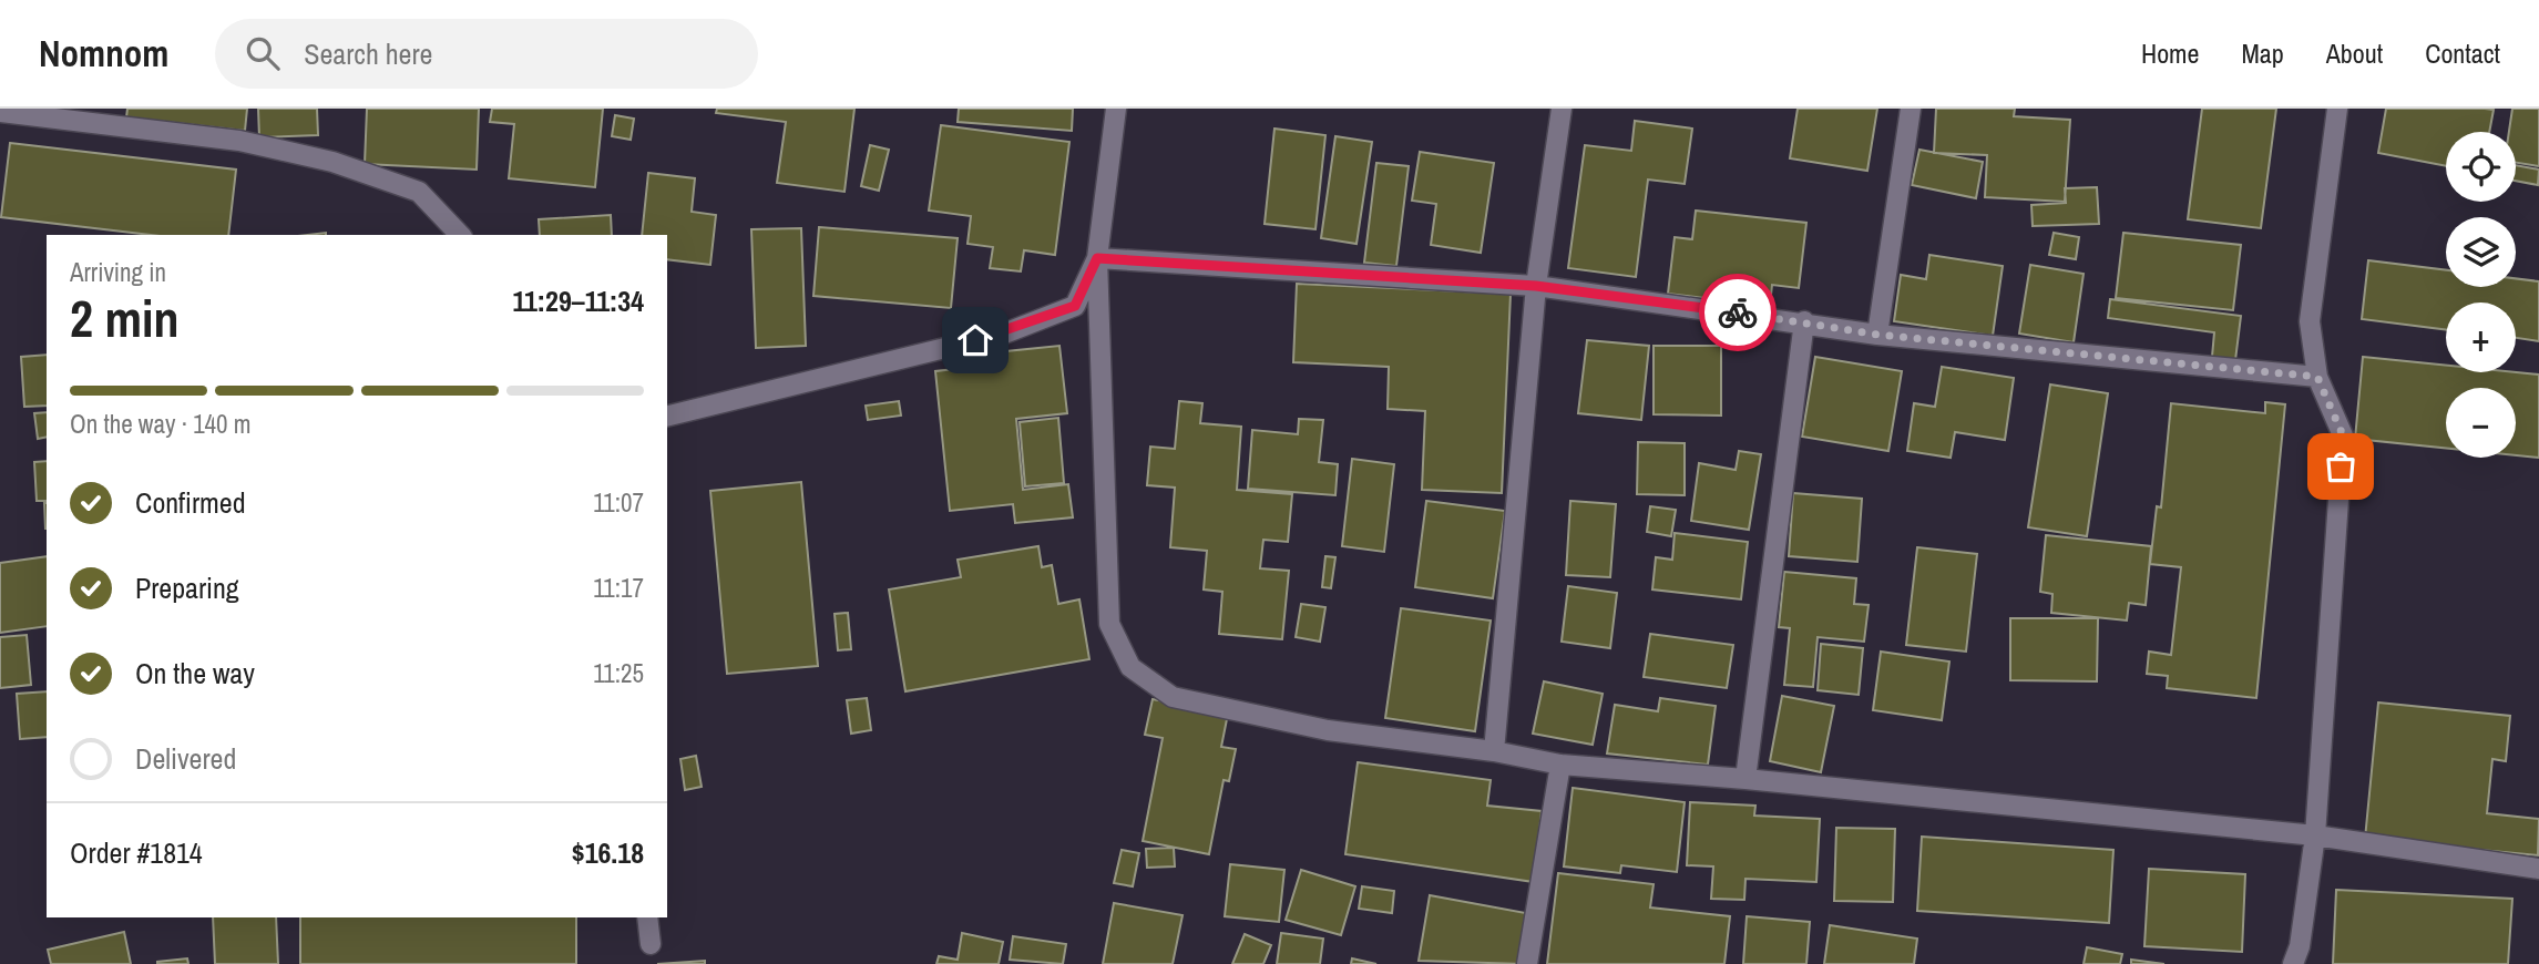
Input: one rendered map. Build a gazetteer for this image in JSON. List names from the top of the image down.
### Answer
{
  "page": {
    "header": "Nomnom",
    "search": "Search here",
    "nav": [
      "Home",
      "Map",
      "About",
      "Contact"
    ],
    "map_buttons": ["+", "−"],
    "heading": ["2 min", "Arriving in", "11:29–11:34"],
    "panel": ["Order #1814", "$16.18"],
    "bar": "On the way · 140 m",
    "list": [
      ["Confirmed", "11:07"],
      ["Preparing", "11:17"],
      ["On the way", "11:25"],
      "Delivered"
    ]
  }
}
